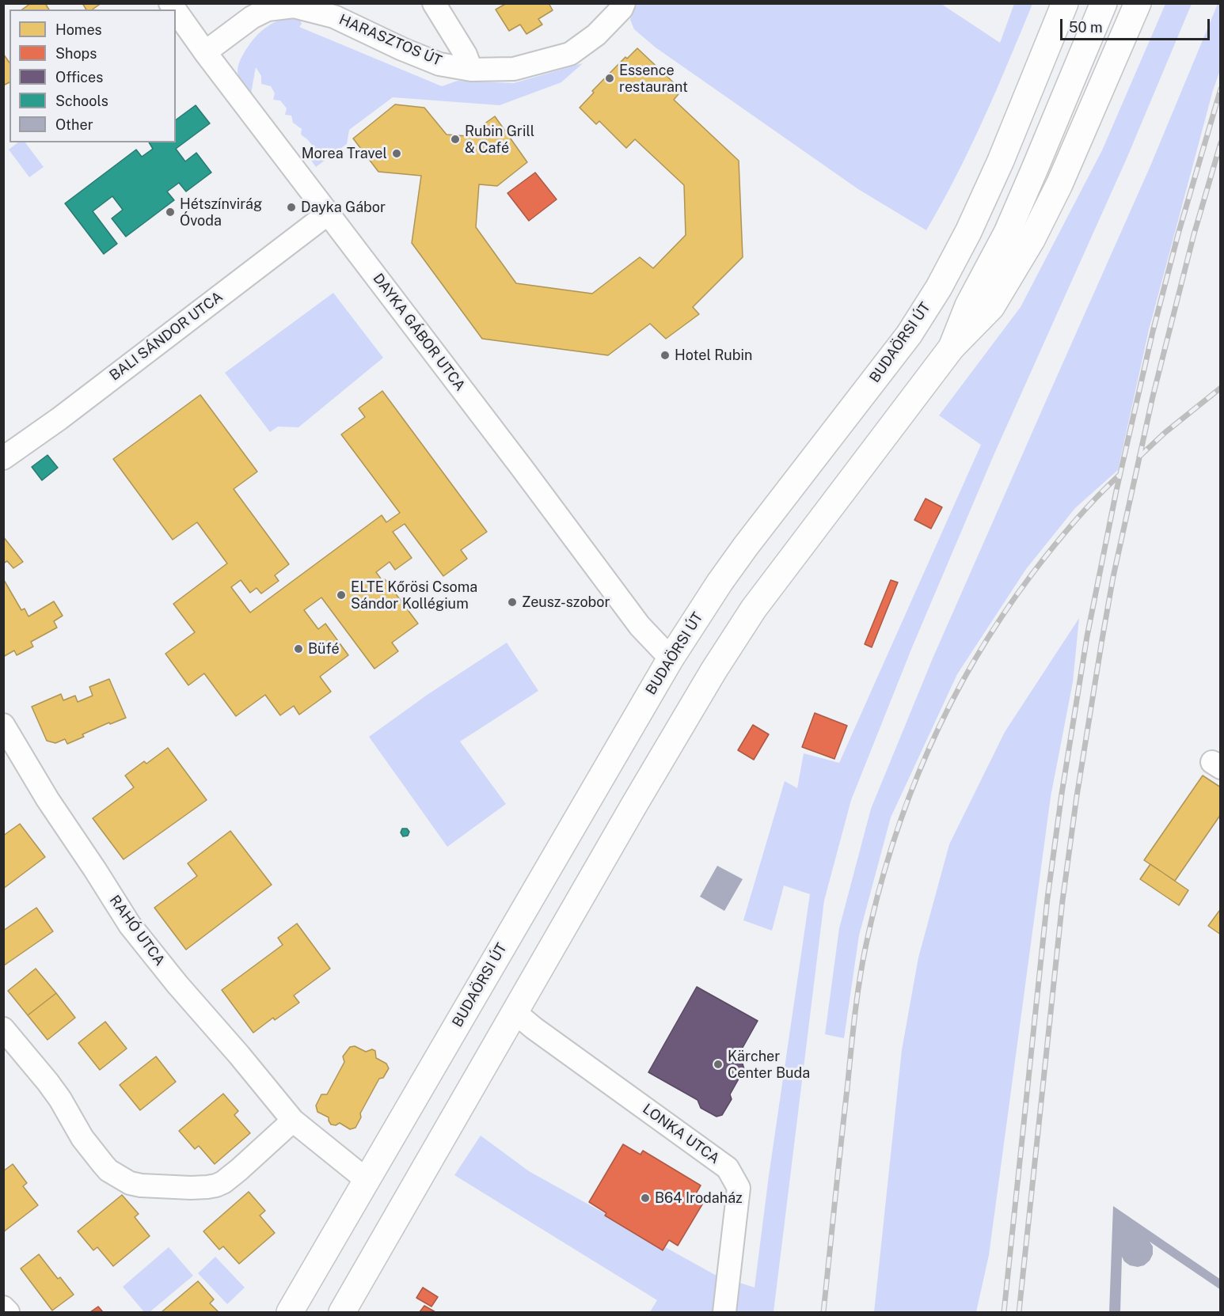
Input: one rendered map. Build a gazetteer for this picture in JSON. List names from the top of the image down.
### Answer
{
  "streets": {
    "main road": ["BUDAÖRSI ÚT"],
    "street": [
      "HARASZTOS ÚT",
      "DAYKA GÁBOR UTCA",
      "BALI SÁNDOR UTCA",
      "RAHÓ UTCA",
      "LONKA UTCA"
    ]
  },
  "crossings": [
    ["HARASZTOS ÚT", "DAYKA GÁBOR UTCA"],
    ["DAYKA GÁBOR UTCA", "BALI SÁNDOR UTCA"],
    ["DAYKA GÁBOR UTCA", "BUDAÖRSI ÚT"],
    ["BUDAÖRSI ÚT", "RAHÓ UTCA"]
  ],
  "places": [
    "Essence restaurant",
    "Rubin Grill & Café",
    "Morea Travel",
    "Dayka Gábor",
    "Hétszínvirág Óvoda",
    "Hotel Rubin",
    "ELTE Kőrösi Csoma Sándor Kollégium",
    "Zeusz-szobor",
    "Büfé",
    "Kärcher Center Buda",
    "B64 Irodaház"
  ],
  "legend": [
    "Homes",
    "Shops",
    "Offices",
    "Schools",
    "Other"
  ],
  "scale_bar": "50 m"
}
